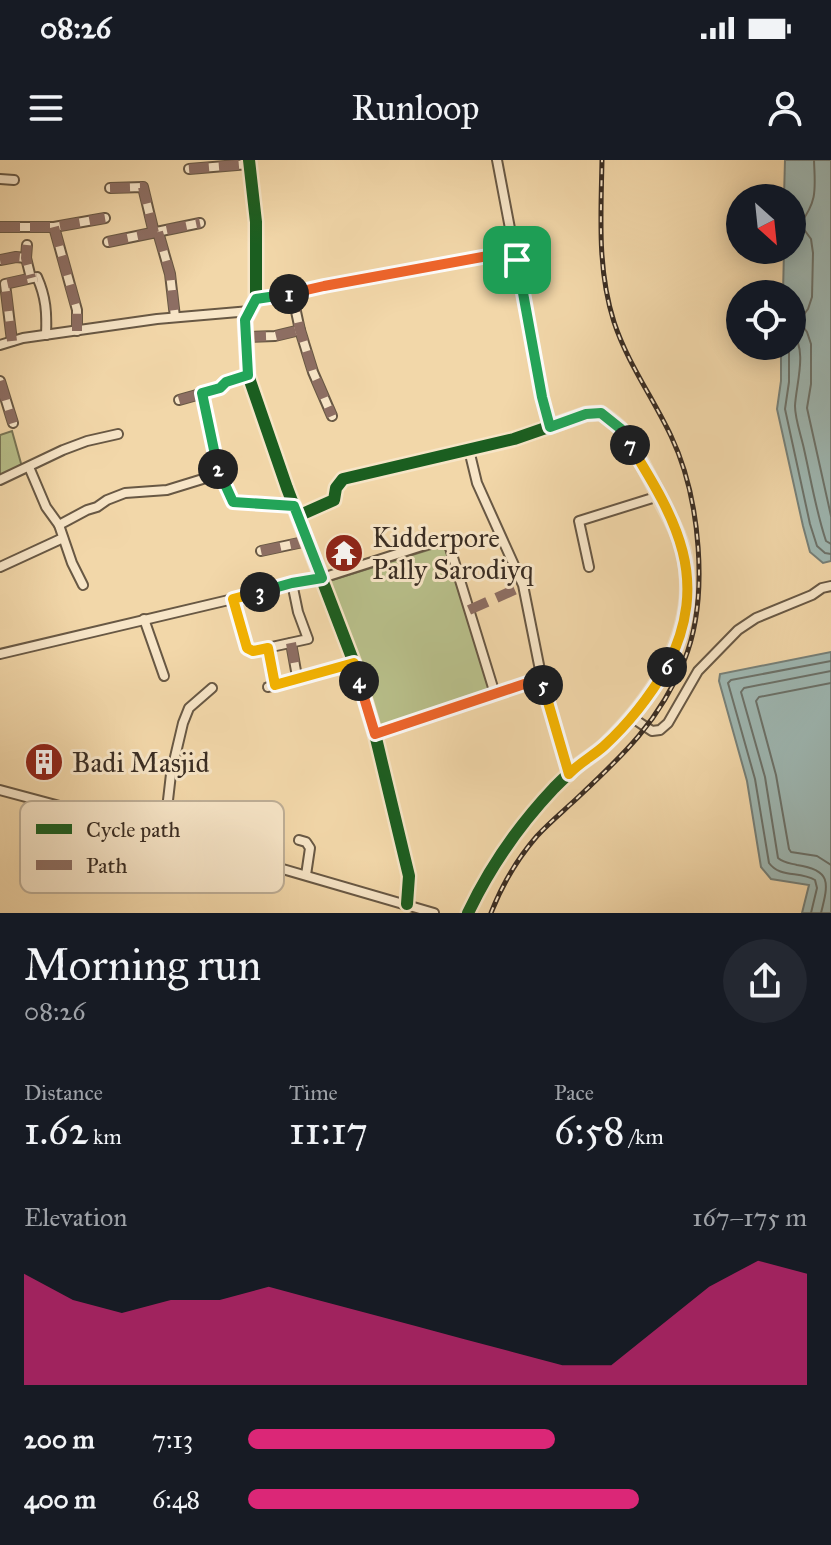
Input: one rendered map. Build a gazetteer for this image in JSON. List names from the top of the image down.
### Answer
{
  "places": {
    "temple": ["Kidderpore Pally Sarodiyq"],
    "building": ["Badi Masjid"]
  },
  "legend": ["Cycle path", "Path"],
  "north": "bottom right",
  "page": {
    "status": "08:26",
    "header": "Runloop",
    "pins": [
      "1",
      "7",
      "2",
      "3",
      "6",
      "4",
      "5"
    ],
    "heading": ["Morning run", "08:26"],
    "stats": [
      ["Distance", "1.62 km"],
      ["Time", "11:17"],
      ["Pace", "6:58 /km"]
    ],
    "chart": ["Elevation", "167–175 m"],
    "list": [
      {
        "name": "200 m",
        "note": "7:13"
      },
      {
        "name": "400 m",
        "note": "6:48"
      }
    ]
  }
}
